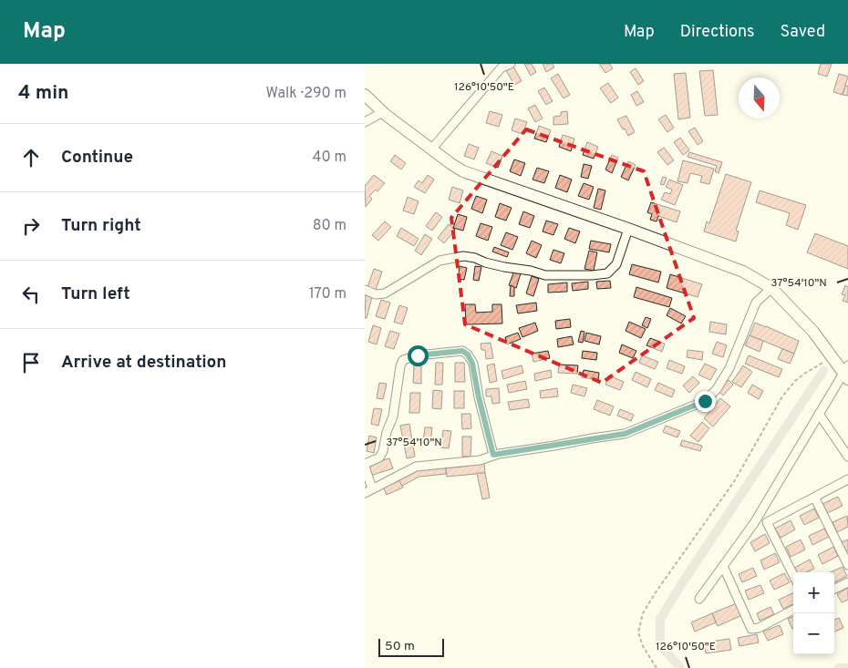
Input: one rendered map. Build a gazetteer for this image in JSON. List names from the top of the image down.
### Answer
{
  "scale_bar": "50 m",
  "north": "bottom",
  "page": {
    "header": "Map",
    "nav": ["Map", "Directions", "Saved"],
    "heading": ["4 min", "Walk · 290 m"],
    "list": [
      ["Continue", "40 m"],
      ["Turn right", "80 m"],
      ["Turn left", "170 m"],
      "Arrive at destination"
    ],
    "map_buttons": ["+", "−"],
    "scale": "50 m"
  },
  "coordinates": ["126°10'50\"E", "37°54'10\"N"]
}
